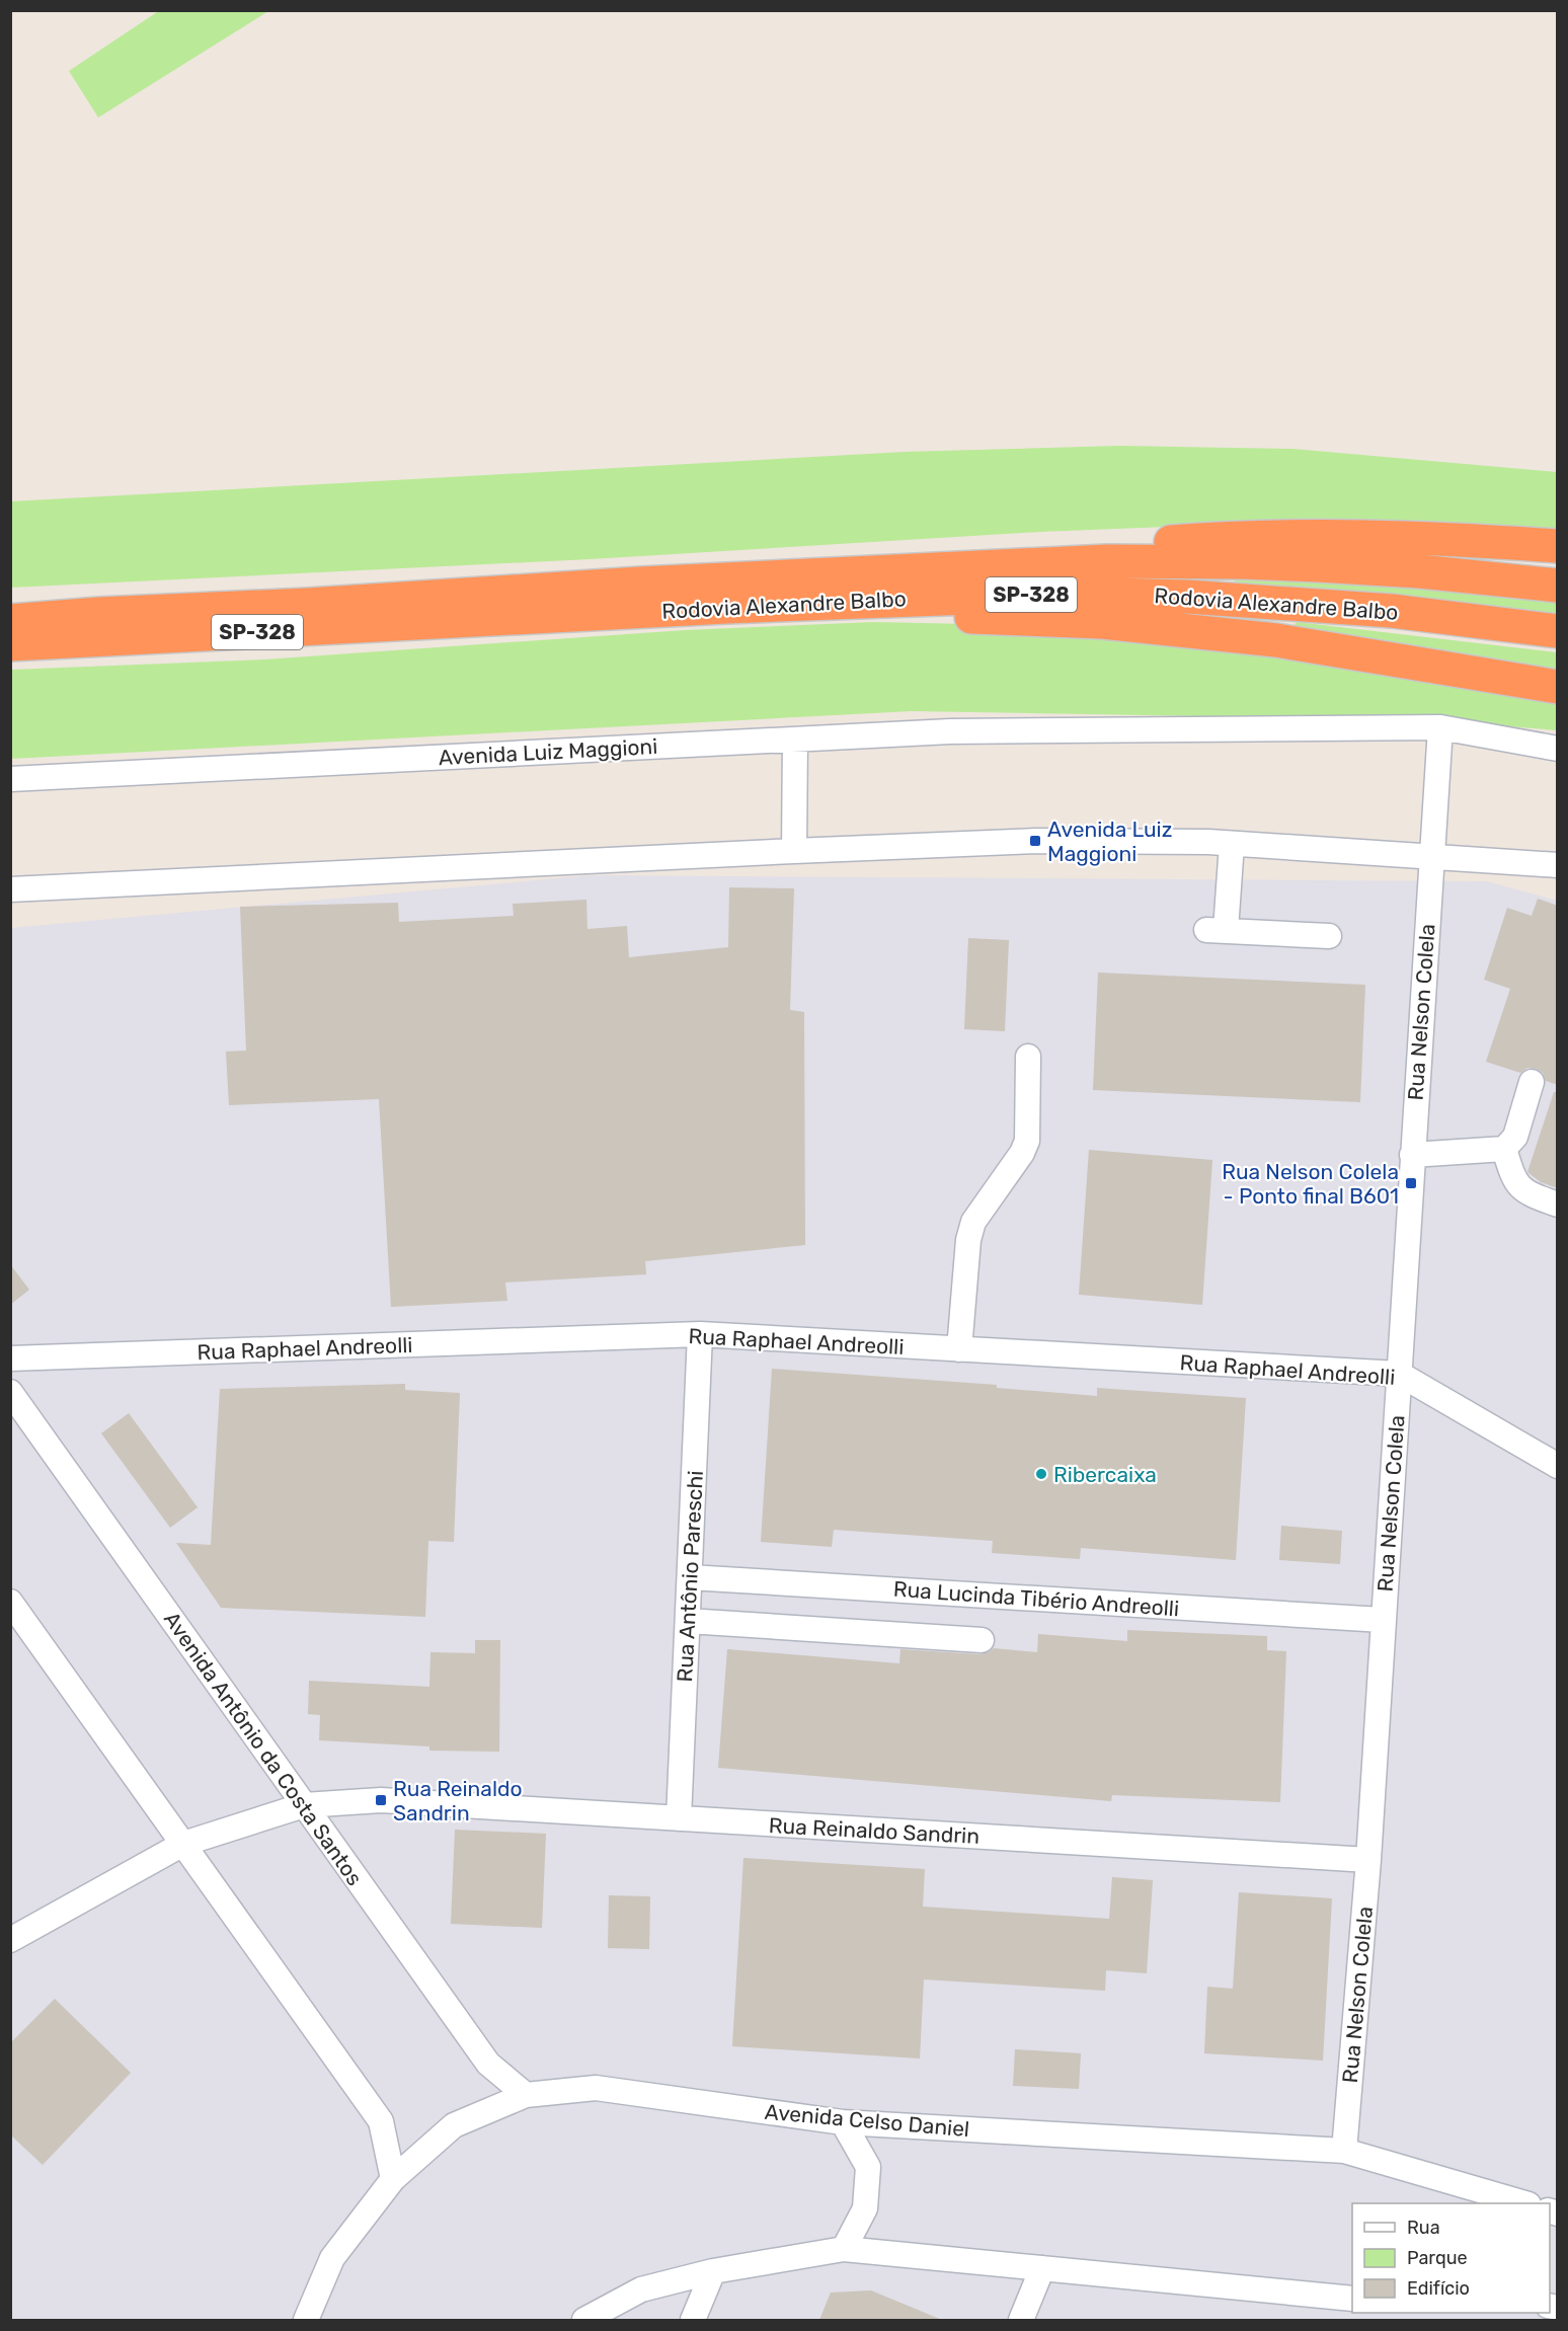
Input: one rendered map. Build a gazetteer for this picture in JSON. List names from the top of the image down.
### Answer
{
  "streets": {
    "highway": ["SP-328", "Rodovia Alexandre Balbo"],
    "street": [
      "Avenida Luiz Maggioni",
      "Rua Nelson Colela",
      "Rua Raphael Andreolli",
      "Rua Antônio Pareschi",
      "Rua Lucinda Tibério Andreolli",
      "Avenida Antônio da Costa Santos",
      "Rua Reinaldo Sandrin",
      "Avenida Celso Daniel"
    ]
  },
  "crossings": [
    ["Avenida Luiz Maggioni", "Rua Nelson Colela"],
    ["Rua Nelson Colela", "Rua Raphael Andreolli"],
    ["Rua Nelson Colela", "Rua Lucinda Tibério Andreolli"],
    ["Rua Nelson Colela", "Rua Reinaldo Sandrin"],
    ["Rua Nelson Colela", "Avenida Celso Daniel"],
    ["Rua Raphael Andreolli", "Rua Antônio Pareschi"],
    ["Rua Antônio Pareschi", "Rua Lucinda Tibério Andreolli"],
    ["Rua Antônio Pareschi", "Rua Reinaldo Sandrin"],
    ["Avenida Antônio da Costa Santos", "Rua Reinaldo Sandrin"],
    ["Avenida Antônio da Costa Santos", "Avenida Celso Daniel"]
  ],
  "places": {
    "transit": ["Avenida Luiz Maggioni", "Rua Nelson Colela - Ponto final B601", "Rua Reinaldo Sandrin"],
    "other": ["Ribercaixa"]
  },
  "legend": ["Rua", "Parque", "Edifício"]
}
